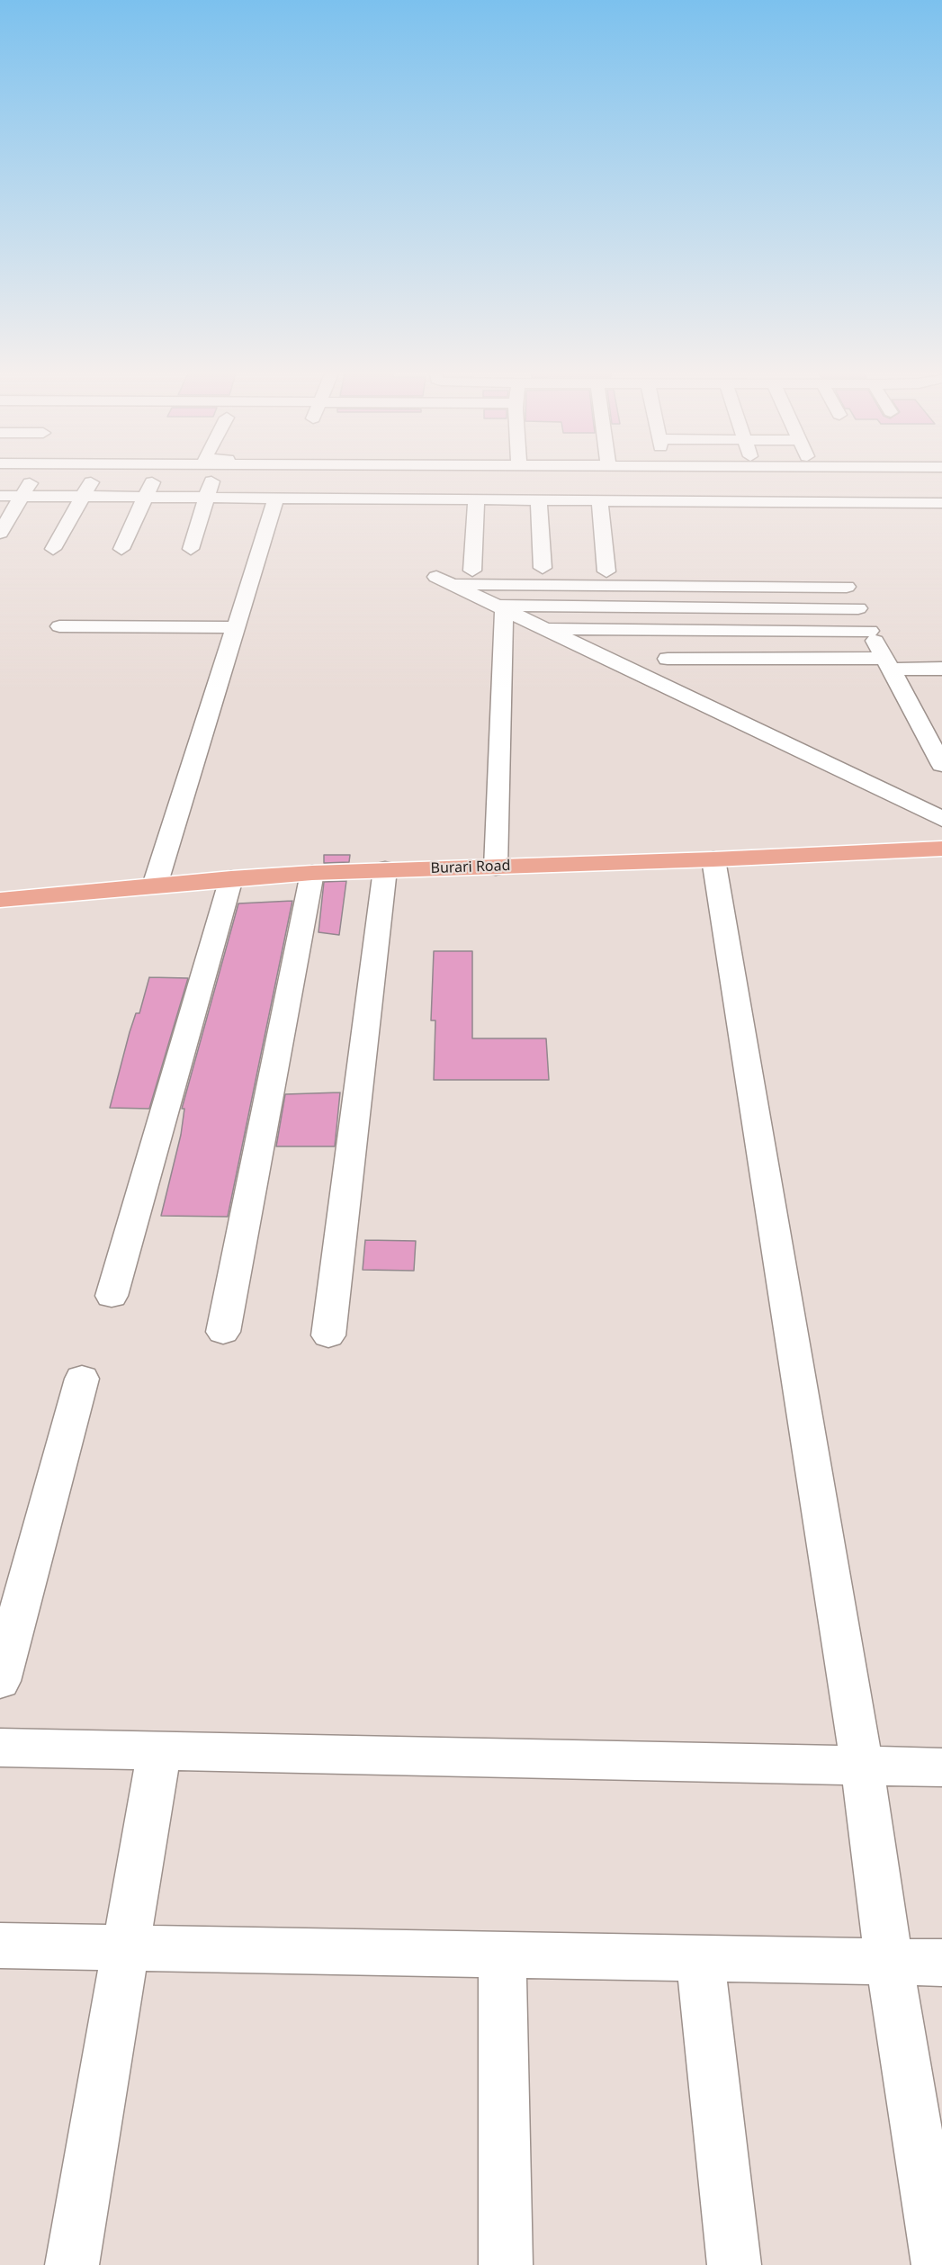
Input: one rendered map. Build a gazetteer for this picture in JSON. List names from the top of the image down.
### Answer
{
  "streets": {
    "main road": ["Burari Road"]
  }
}
